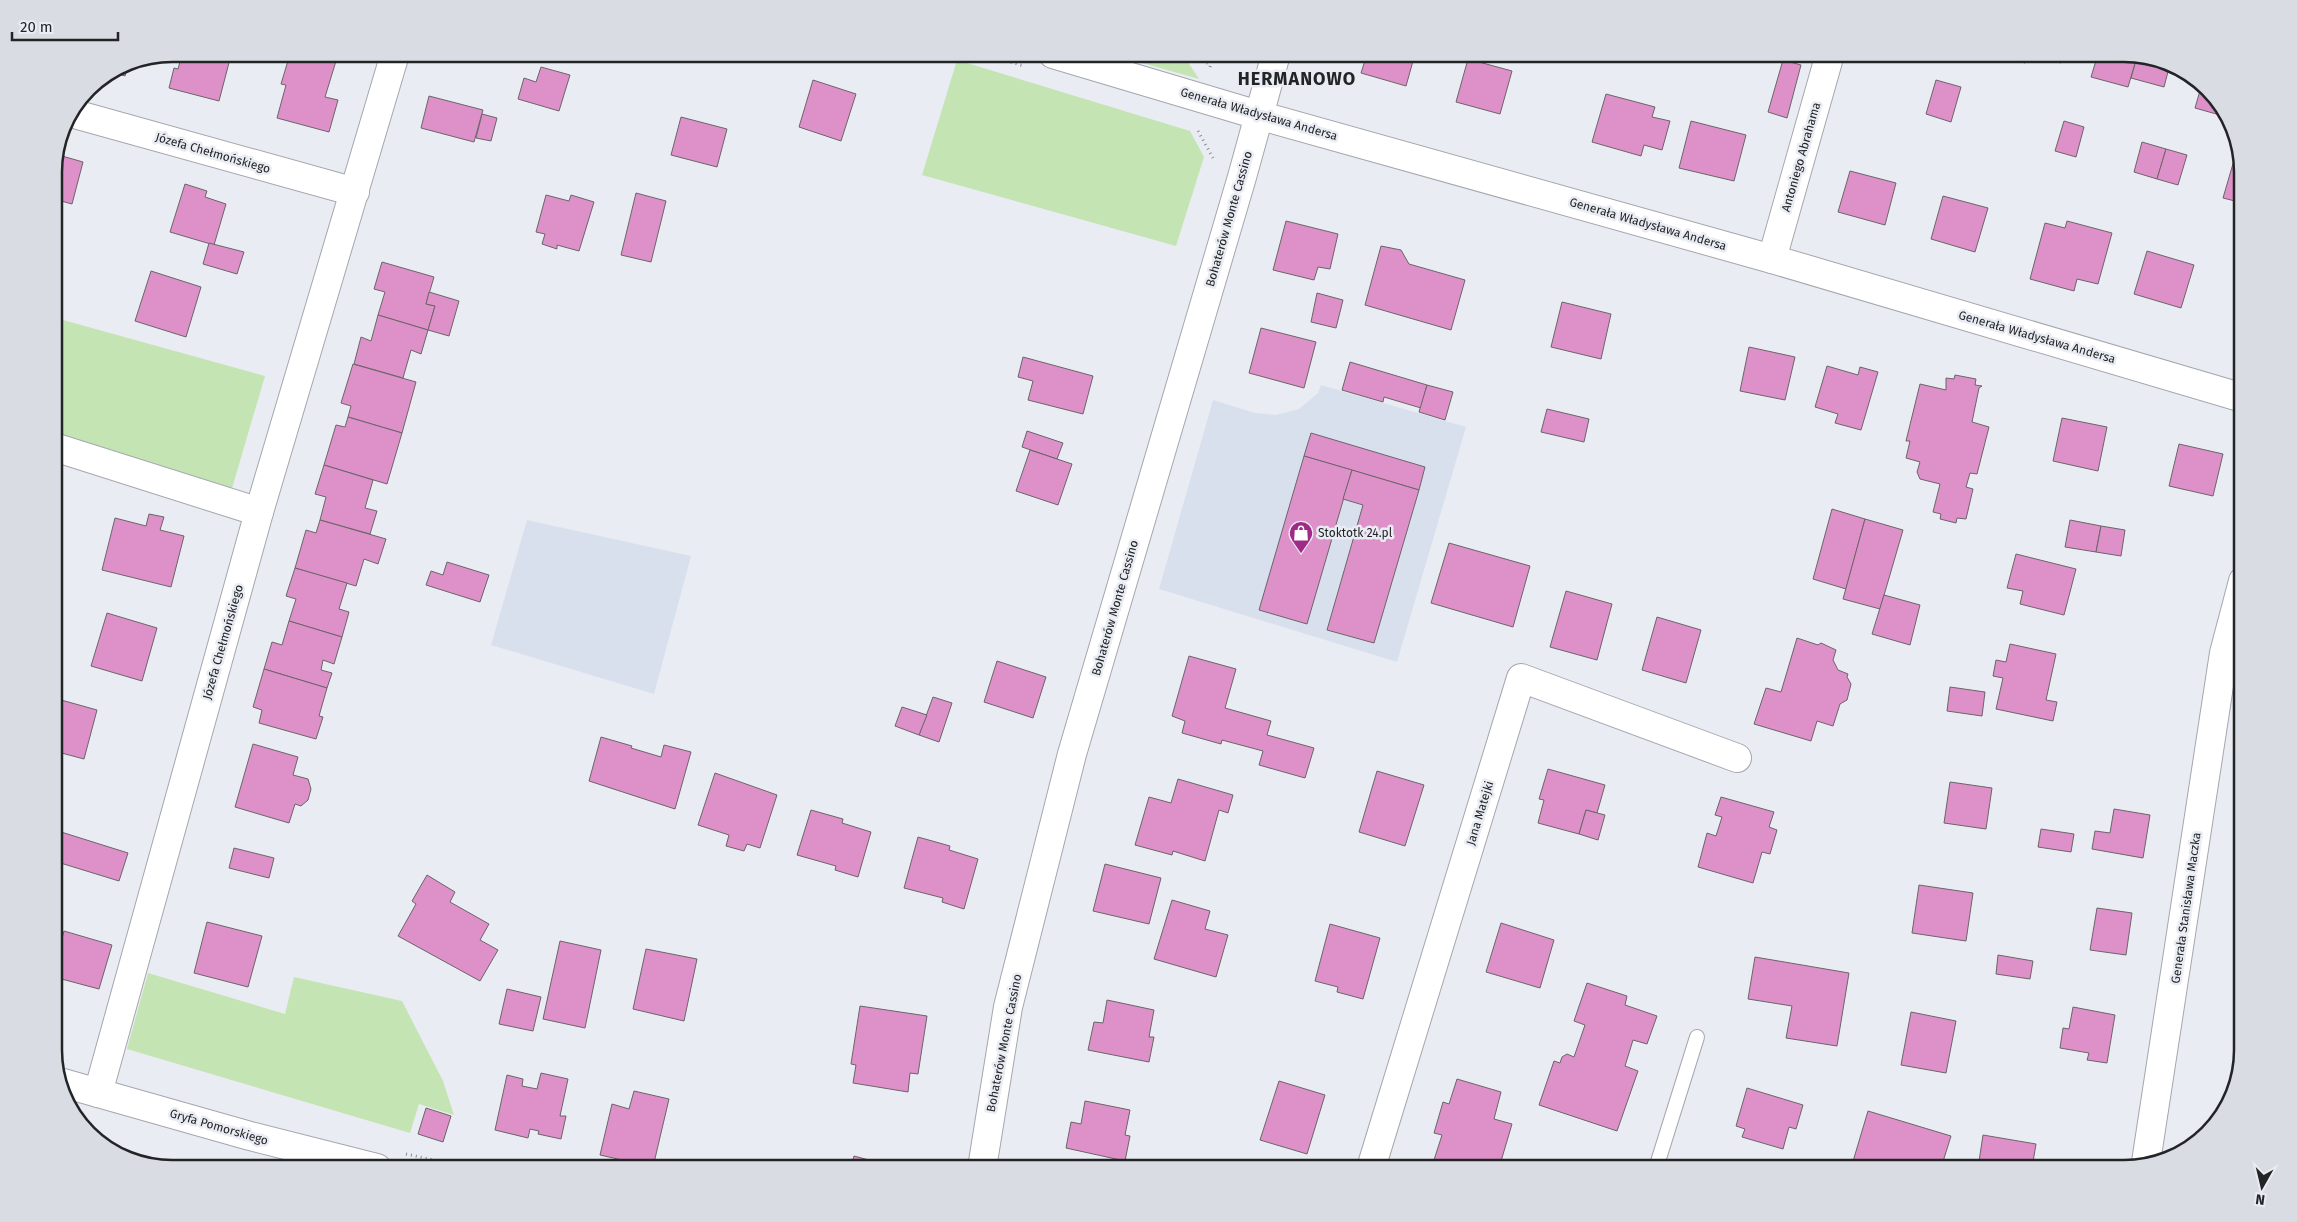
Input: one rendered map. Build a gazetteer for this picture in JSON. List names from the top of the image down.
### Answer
{
  "streets": {
    "street": [
      "Generała Władysława Andersa",
      "Józefa Chełmońskiego",
      "Antoniego Abrahama",
      "Bohaterów Monte Cassino",
      "Jana Matejki",
      "Generała Stanisława Maczka",
      "Gryfa Pomorskiego"
    ]
  },
  "crossings": [
    ["Generała Władysława Andersa", "Antoniego Abrahama"],
    ["Generała Władysława Andersa", "Bohaterów Monte Cassino"],
    ["Józefa Chełmońskiego", "Gryfa Pomorskiego"]
  ],
  "districts": ["HERMANOWO"],
  "places": {
    "shop": ["Stoktotk 24.pl"]
  },
  "scale_bar": "20 m",
  "north": "bottom"
}
